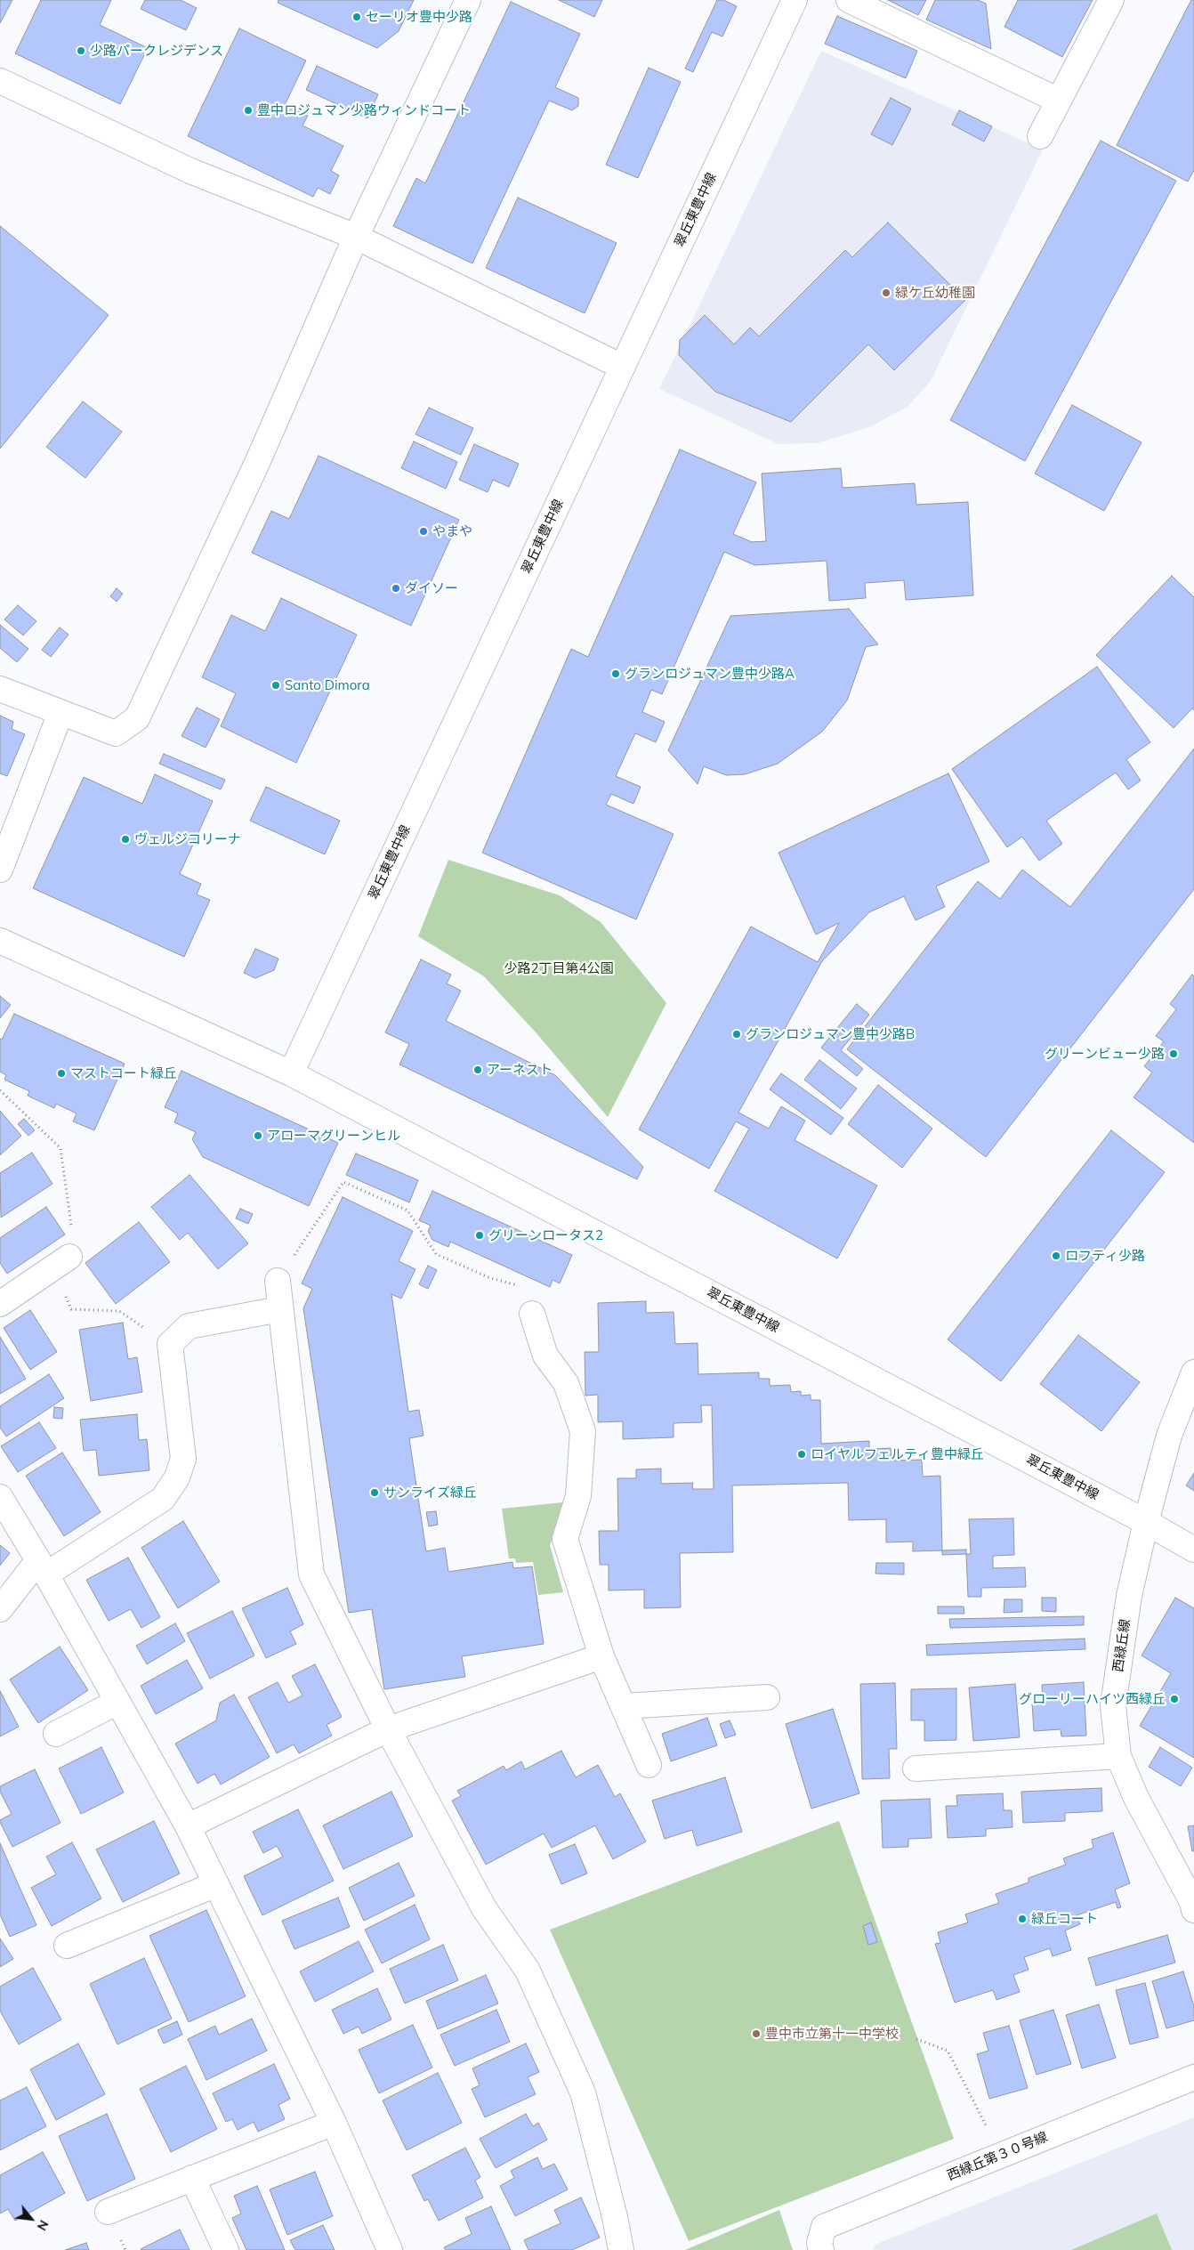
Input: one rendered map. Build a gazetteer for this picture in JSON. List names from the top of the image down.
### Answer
{
  "streets": {
    "street": ["翠丘東豊中線", "西緑丘線", "西緑丘第３０号線"]
  },
  "crossings": [
    ["翠丘東豊中線", "西緑丘線"]
  ],
  "parks": ["少路2丁目第4公園"],
  "places": [
    "セーリオ豊中少路",
    "少路パークレジデンス",
    "豊中ロジュマン少路ウィンドコート",
    "緑ケ丘幼稚園",
    "やまや",
    "ダイソー",
    "グランロジュマン豊中少路A",
    "Santo Dimora",
    "ヴェルジコリーナ",
    "グランロジュマン豊中少路B",
    "グリーンビュー少路",
    "アーネスト",
    "マストコート緑丘",
    "アローマグリーンヒル",
    "グリーンロータス2",
    "ロフティ少路",
    "ロイヤルフェルティ豊中緑丘",
    "サンライズ緑丘",
    "グローリーハイツ西緑丘",
    "緑丘コート",
    "豊中市立第十一中学校"
  ],
  "north": "bottom right"
}
